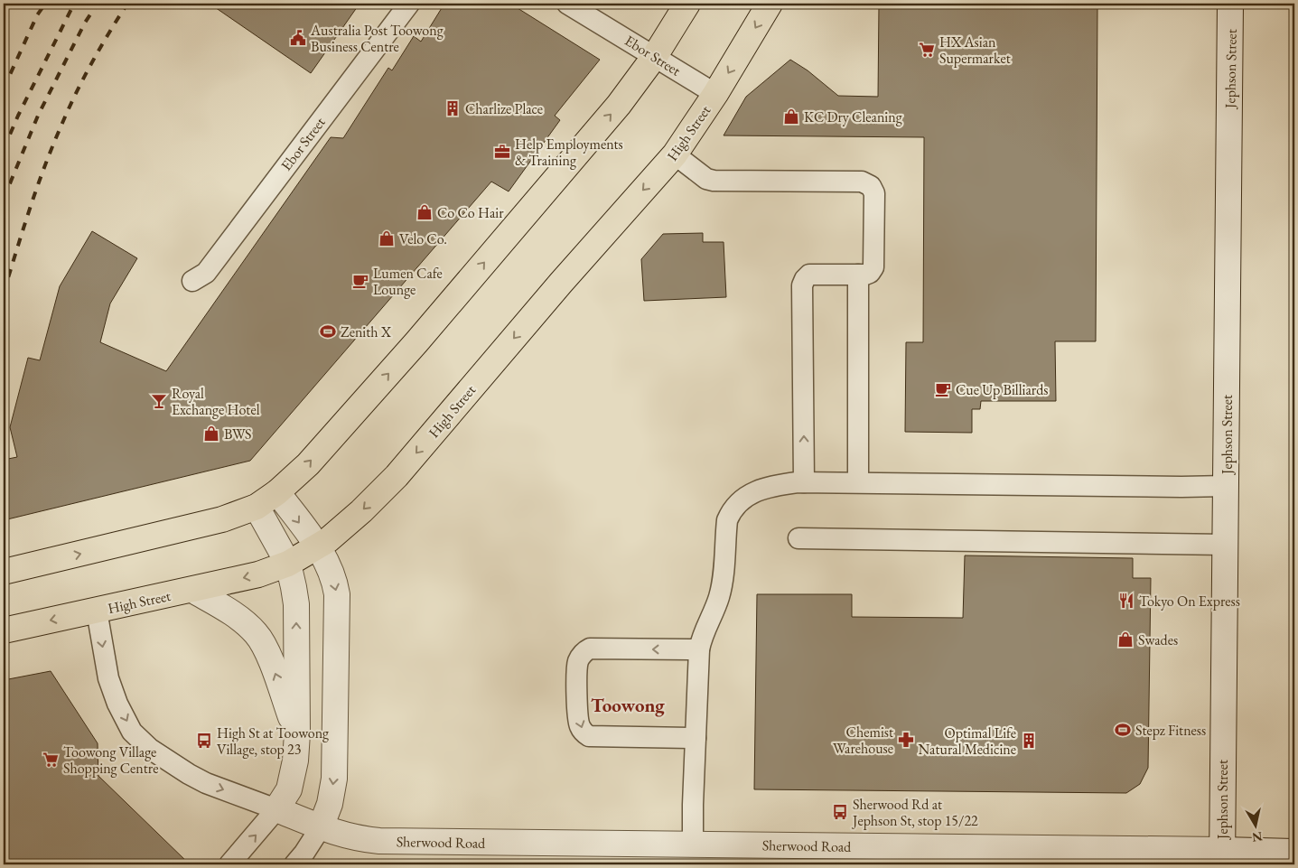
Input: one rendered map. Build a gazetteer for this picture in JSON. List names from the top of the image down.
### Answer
{
  "streets": {
    "highway": ["High Street"],
    "street": ["Jephson Street", "Sherwood Road"],
    "lane": ["Ebor Street"]
  },
  "crossings": [
    ["Ebor Street", "High Street"],
    ["Jephson Street", "Sherwood Road"],
    ["High Street", "Sherwood Road"]
  ],
  "districts": ["Toowong"],
  "places": {
    "public building": ["Australia Post Toowong Business Centre"],
    "supermarket": ["HX Asian Supermarket", "Toowong Village Shopping Centre"],
    "building": ["Charlize Place", "Optimal Life Natural Medicine"],
    "shop": [
      "KC Dry Cleaning",
      "Co Co Hair",
      "Velo Co.",
      "BWS",
      "Swades"
    ],
    "office": ["Help Employments & Training"],
    "cafe": ["Lumen Cafe Lounge", "Cue Up Billiards"],
    "sports": ["Zenith X", "Stepz Fitness"],
    "bar": ["Royal Exchange Hotel"],
    "restaurant": ["Tokyo On Express"],
    "pharmacy": ["Chemist Warehouse"],
    "bus stop": ["High St at Toowong Village, stop 23", "Sherwood Rd at Jephson St, stop 15/22"]
  },
  "north": "bottom"
}
